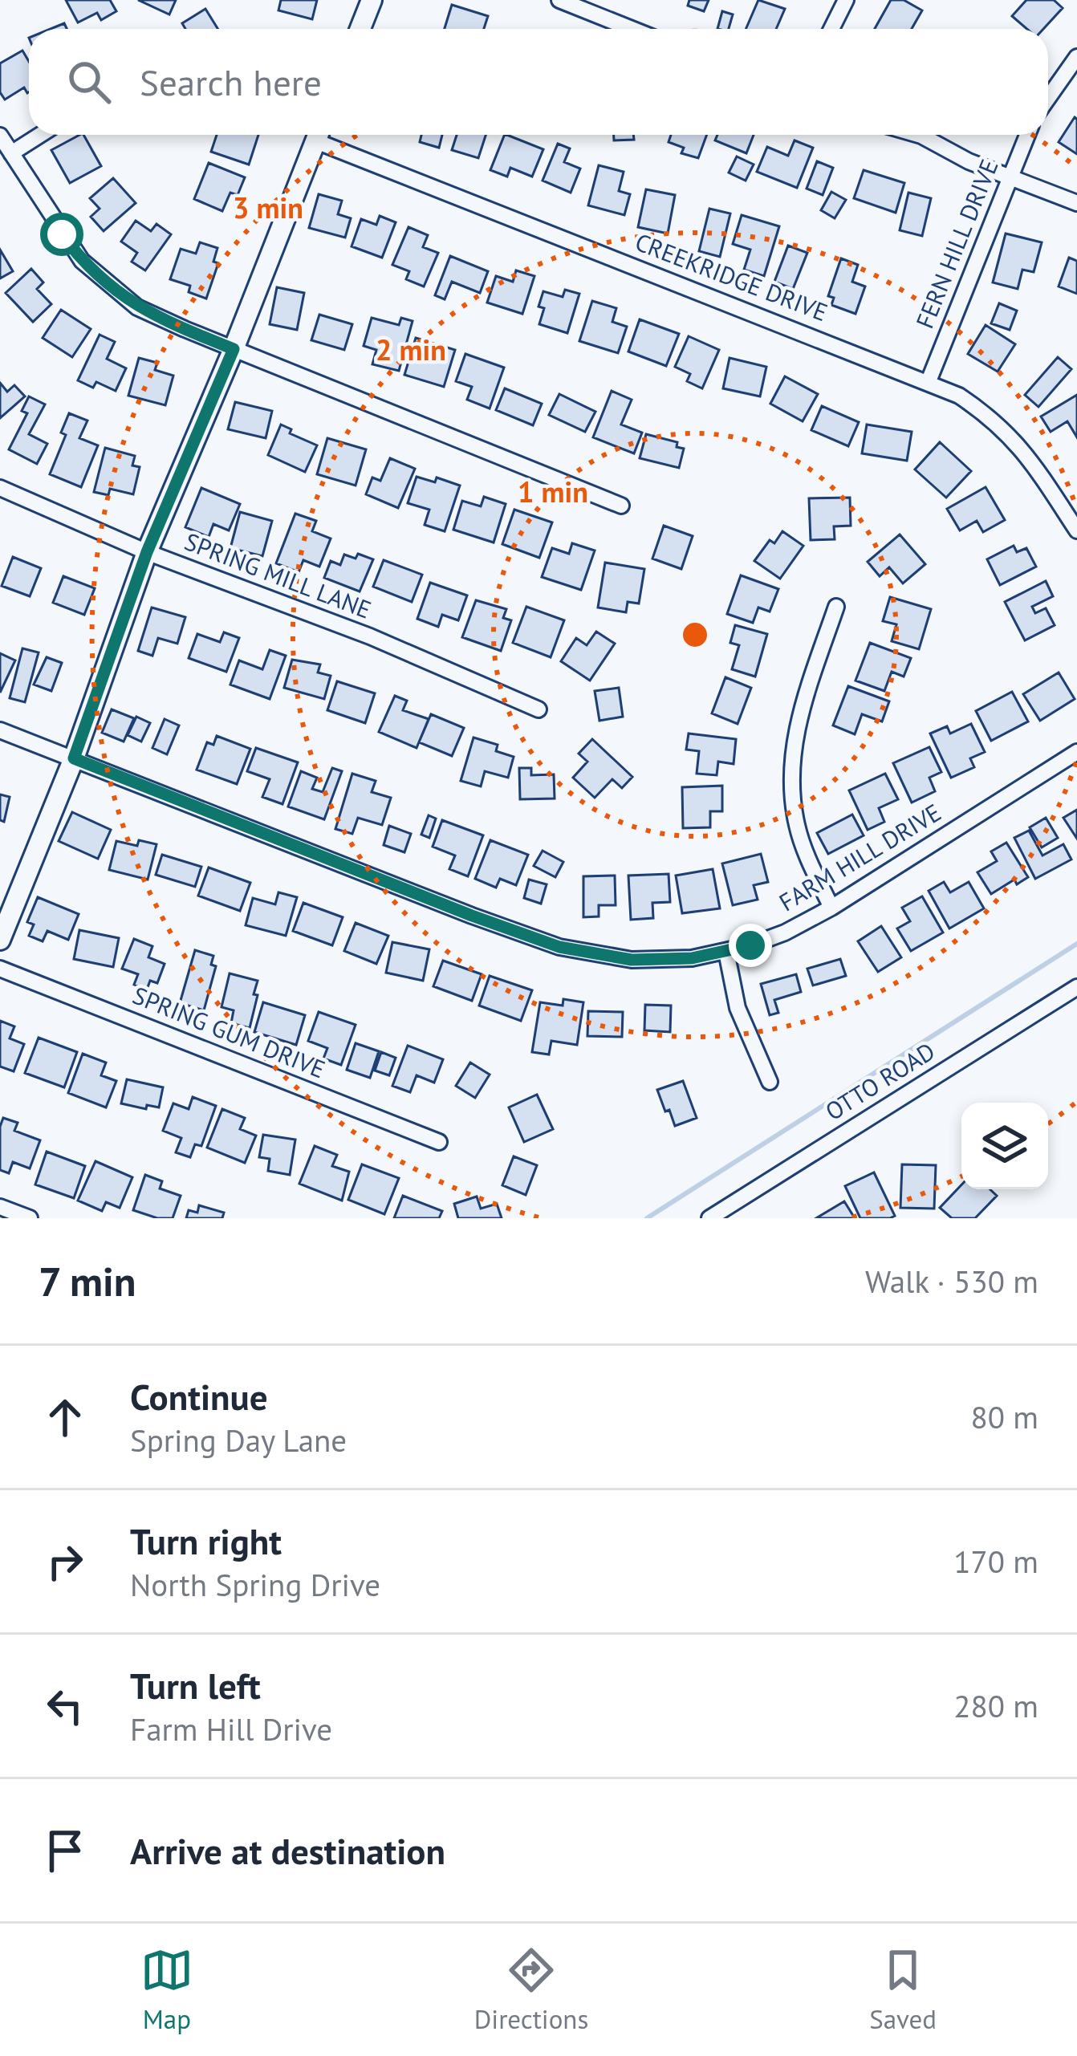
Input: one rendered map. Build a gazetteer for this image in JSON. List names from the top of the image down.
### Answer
{
  "streets": {
    "street": [
      "FERN HILL DRIVE",
      "CREEKRIDGE DRIVE",
      "SPRING MILL LANE",
      "FARM HILL DRIVE",
      "SPRING GUM DRIVE",
      "OTTO ROAD"
    ]
  },
  "crossings": [
    ["FERN HILL DRIVE", "CREEKRIDGE DRIVE"]
  ],
  "page": {
    "search": "Search here",
    "heading": ["7 min", "Walk · 530 m"],
    "list": [
      ["Continue", "Spring Day Lane", "80 m"],
      ["Turn right", "North Spring Drive", "170 m"],
      ["Turn left", "Farm Hill Drive", "280 m"],
      "Arrive at destination"
    ],
    "nav": ["Map", "Directions", "Saved"]
  },
  "rings": ["3 min", "2 min", "1 min"]
}
